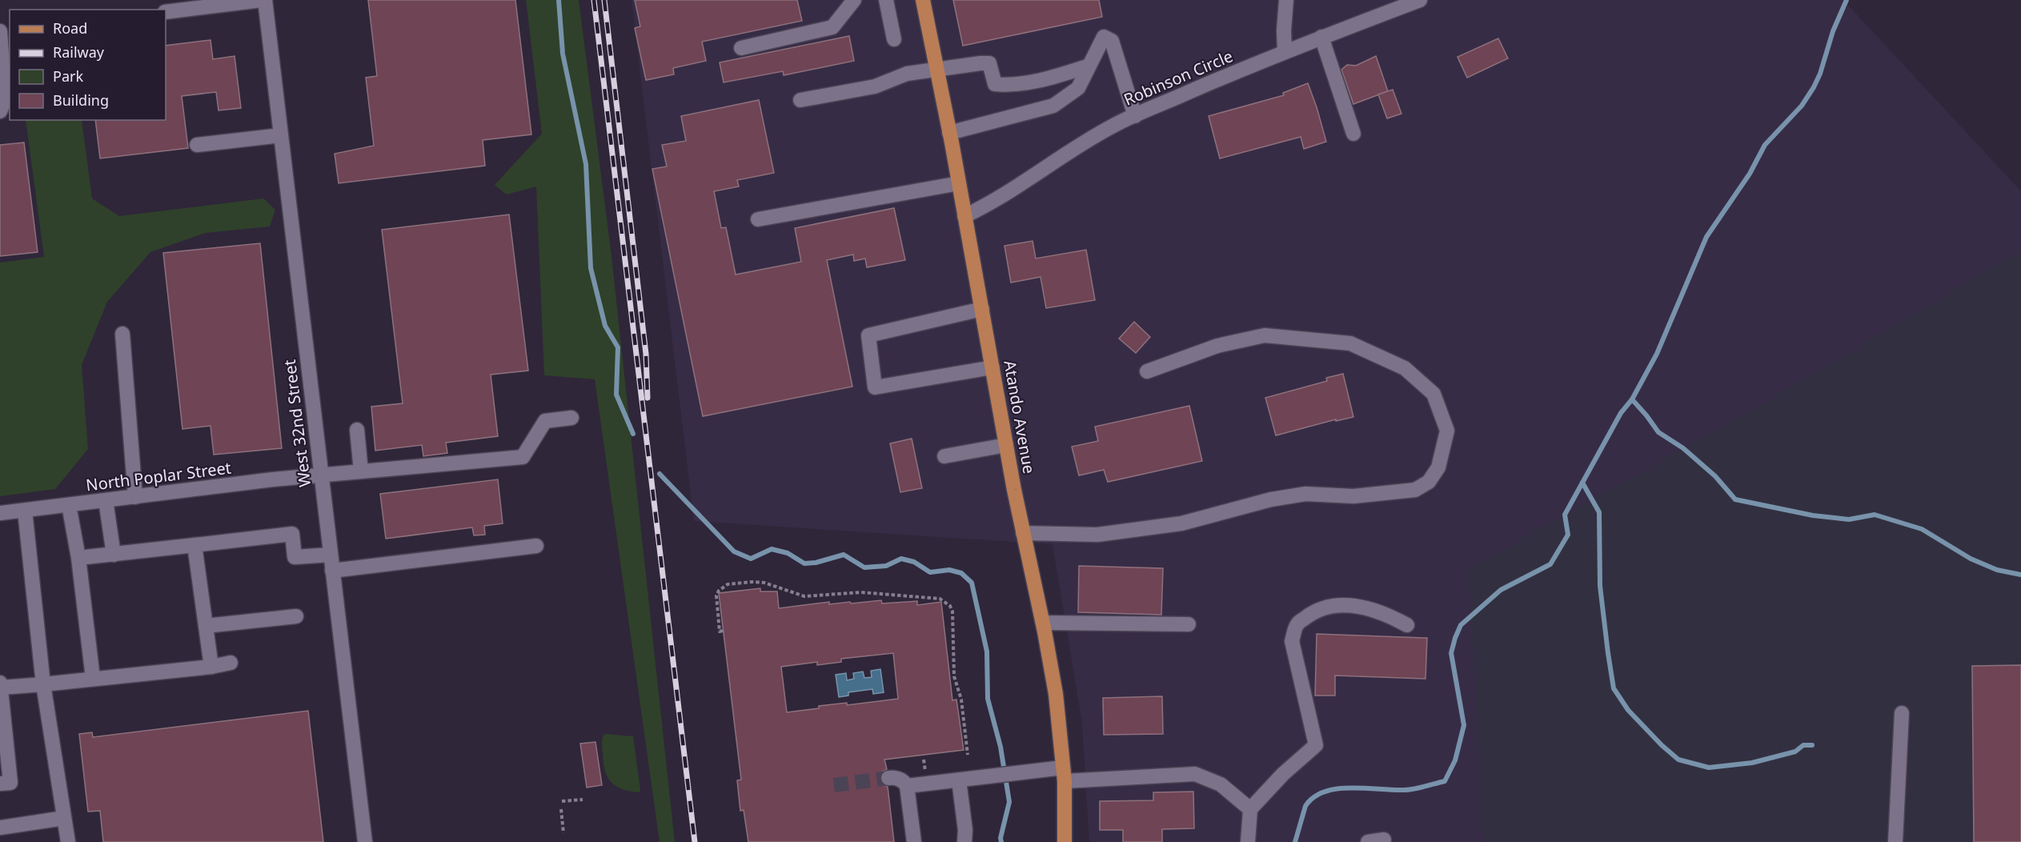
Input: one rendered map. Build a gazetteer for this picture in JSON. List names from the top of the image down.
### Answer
{
  "streets": {
    "main road": ["Atando Avenue"],
    "street": ["Robinson Circle", "West 32nd Street", "North Poplar Street"]
  },
  "crossings": [
    ["Robinson Circle", "Atando Avenue"],
    ["West 32nd Street", "North Poplar Street"]
  ],
  "legend": [
    "Road",
    "Railway",
    "Park",
    "Building"
  ]
}
